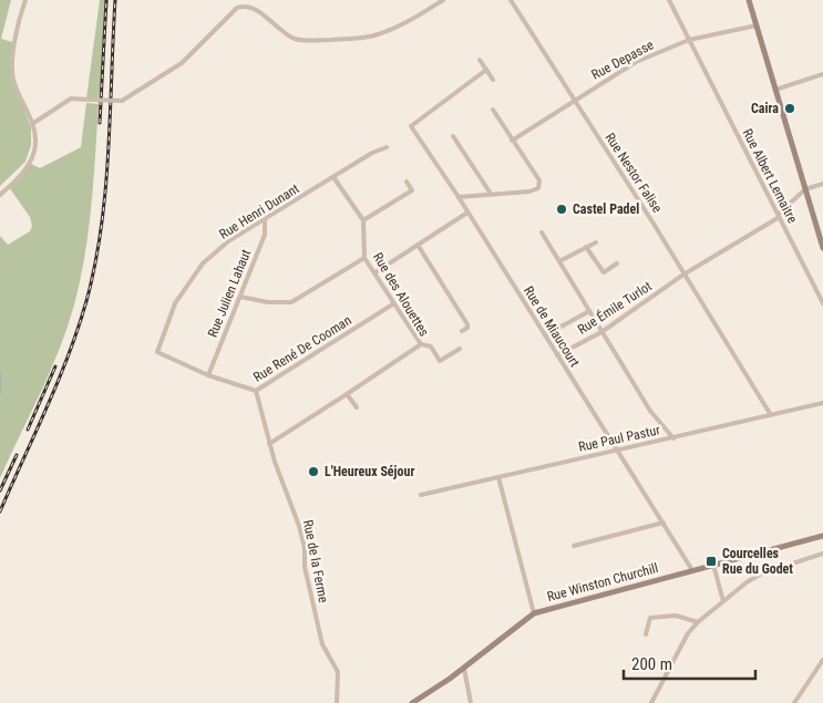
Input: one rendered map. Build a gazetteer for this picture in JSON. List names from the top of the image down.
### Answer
{
  "streets": {
    "main road": ["Rue Winston Churchill"],
    "street": [
      "Rue Depasse",
      "Rue Nestor Falise",
      "Rue Albert Lemaitre",
      "Rue Henri Dunant",
      "Rue Julien Lahaut",
      "Rue des Alouettes",
      "Rue Émile Turlot",
      "Rue de Miaucourt",
      "Rue René De Cooman",
      "Rue Paul Pastur",
      "Rue de la Ferme"
    ]
  },
  "crossings": [
    ["Rue Depasse", "Rue Nestor Falise"],
    ["Rue Depasse", "Rue Albert Lemaitre"],
    ["Rue Nestor Falise", "Rue Émile Turlot"],
    ["Rue Nestor Falise", "Rue Paul Pastur"],
    ["Rue Albert Lemaitre", "Rue Émile Turlot"],
    ["Rue Henri Dunant", "Rue Julien Lahaut"],
    ["Rue Henri Dunant", "Rue René De Cooman"],
    ["Rue Julien Lahaut", "Rue René De Cooman"],
    ["Rue des Alouettes", "Rue René De Cooman"],
    ["Rue des Alouettes", "Rue de la Ferme"],
    ["Rue Émile Turlot", "Rue de Miaucourt"],
    ["Rue de Miaucourt", "Rue Paul Pastur"],
    ["Rue de Miaucourt", "Rue Winston Churchill"],
    ["Rue René De Cooman", "Rue de la Ferme"]
  ],
  "places": {
    "other": ["Caira", "Castel Padel", "L'Heureux Séjour"],
    "transit": ["Courcelles Rue du Godet"]
  },
  "scale_bar": "200 m"
}
